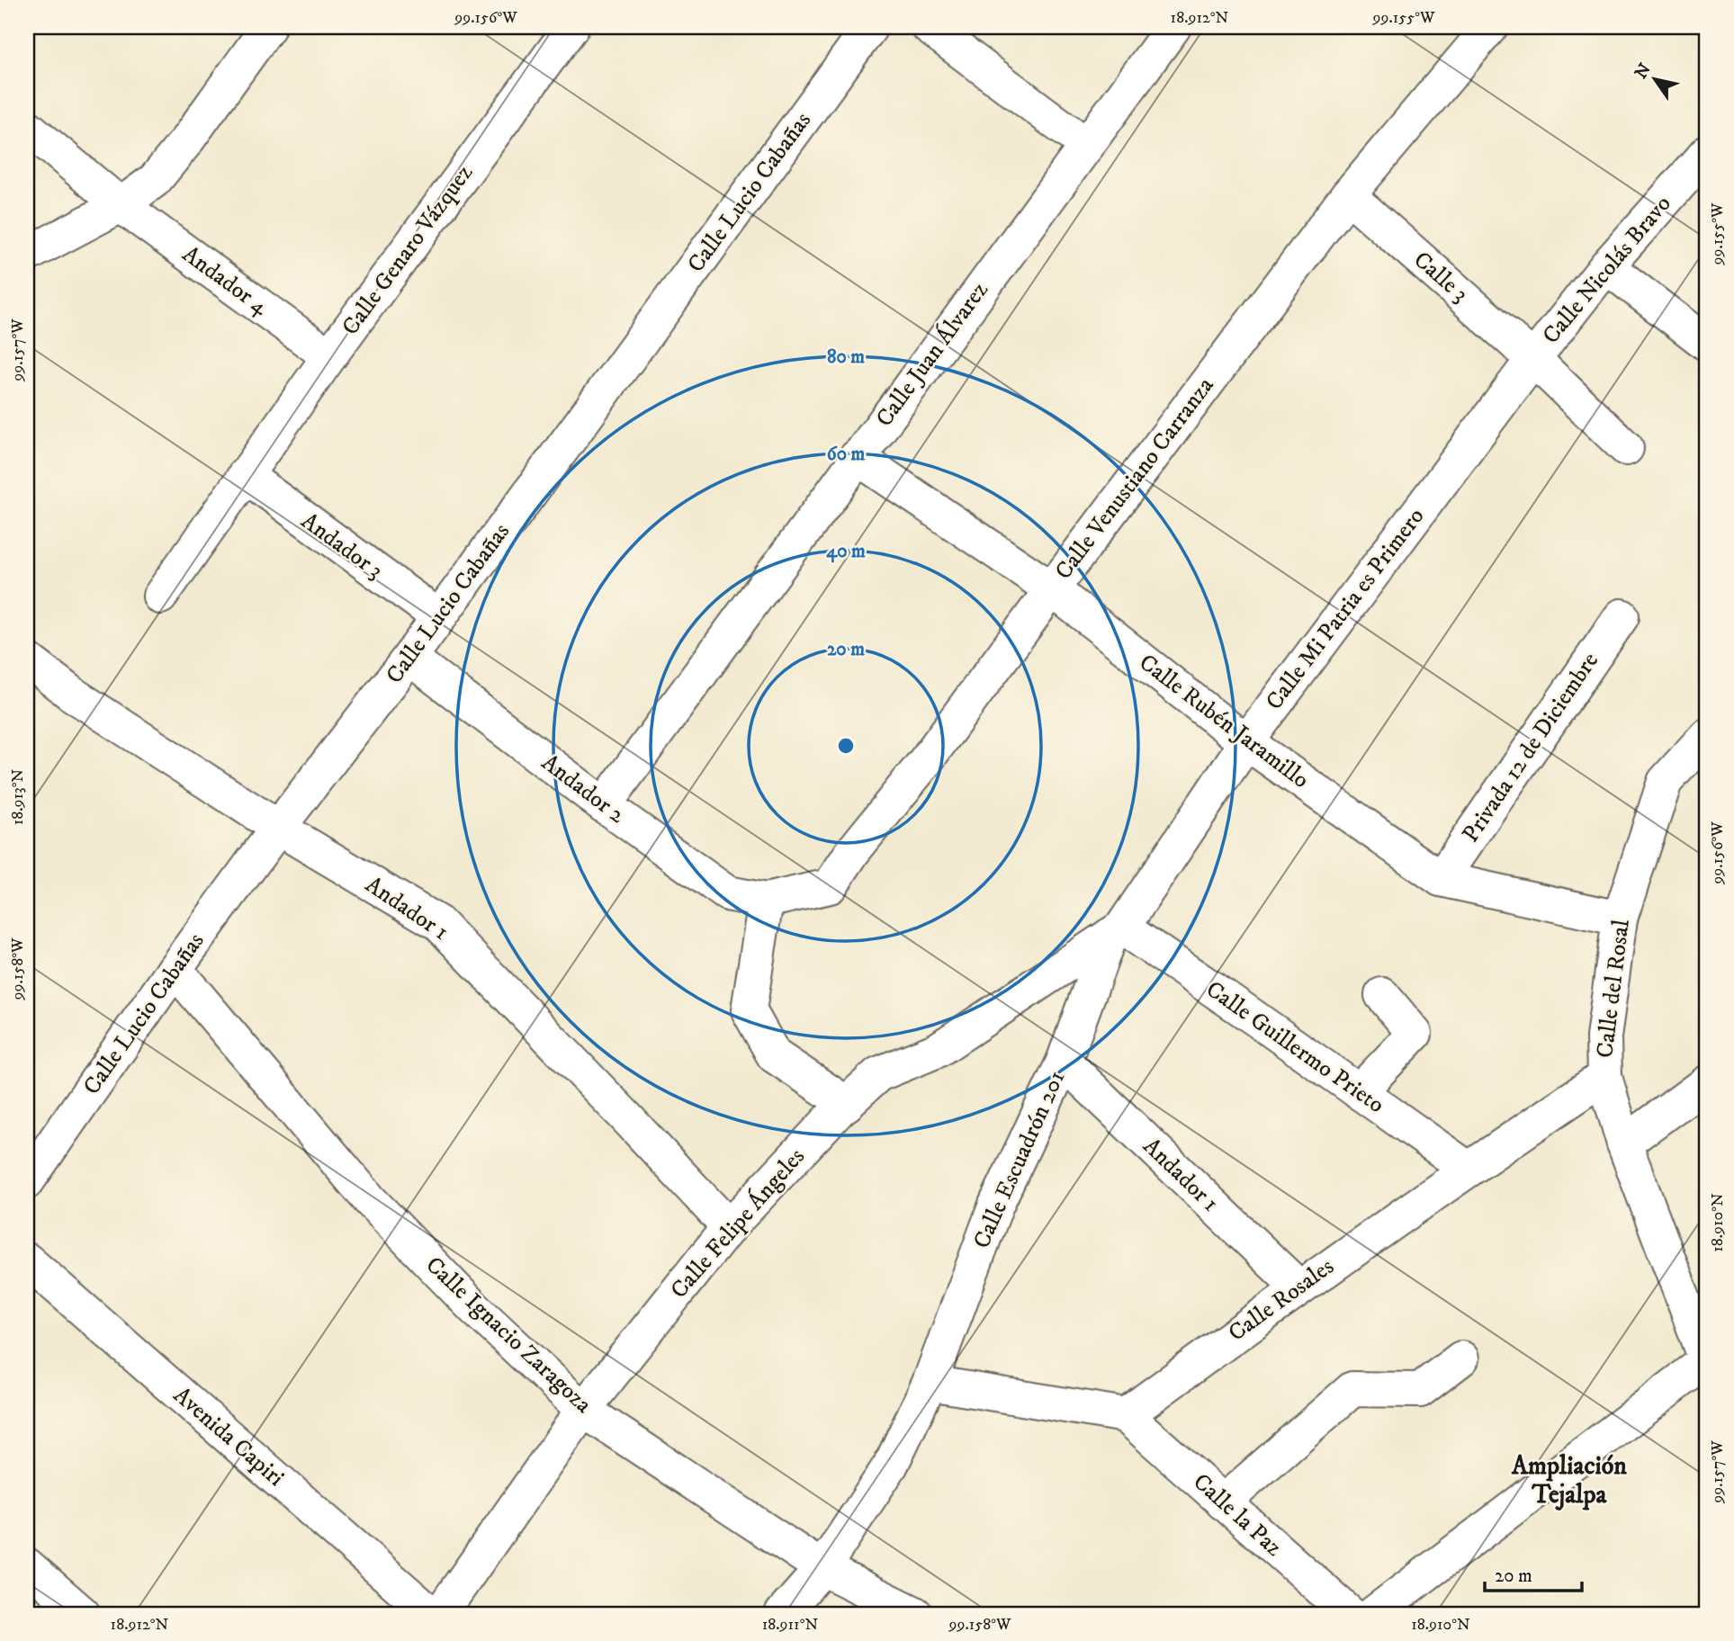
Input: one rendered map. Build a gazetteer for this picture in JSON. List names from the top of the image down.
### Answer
{
  "streets": {
    "street": [
      "Calle Lucio Cabañas",
      "Calle Genaro Vázquez",
      "Calle Nicolás Bravo",
      "Calle 3",
      "Andador 4",
      "Calle Juan Álvarez",
      "Calle Venustiano Carranza",
      "Andador 3",
      "Calle Mi Patria es Primero",
      "Calle Rubén Jaramillo",
      "Privada 12 de Diciembre",
      "Andador 2",
      "Andador 1",
      "Calle del Rosal",
      "Calle Guillermo Prieto",
      "Calle Escuadrón 201",
      "Calle Felipe Ángeles",
      "Calle Rosales",
      "Calle Ignacio Zaragoza",
      "Avenida Capiri",
      "Calle la Paz"
    ]
  },
  "crossings": [
    ["Calle Lucio Cabañas", "Andador 3"],
    ["Calle Lucio Cabañas", "Andador 2"],
    ["Calle Lucio Cabañas", "Andador 1"],
    ["Calle Lucio Cabañas", "Calle Ignacio Zaragoza"],
    ["Calle Genaro Vázquez", "Andador 4"],
    ["Calle Genaro Vázquez", "Andador 3"],
    ["Calle Nicolás Bravo", "Calle 3"],
    ["Calle Nicolás Bravo", "Calle Mi Patria es Primero"],
    ["Calle 3", "Calle Venustiano Carranza"],
    ["Calle 3", "Calle Mi Patria es Primero"],
    ["Calle Juan Álvarez", "Calle Rubén Jaramillo"],
    ["Calle Juan Álvarez", "Andador 2"],
    ["Calle Venustiano Carranza", "Calle Rubén Jaramillo"],
    ["Calle Venustiano Carranza", "Andador 2"],
    ["Calle Mi Patria es Primero", "Calle Rubén Jaramillo"],
    ["Calle Mi Patria es Primero", "Calle Guillermo Prieto"],
    ["Calle Mi Patria es Primero", "Calle Escuadrón 201"],
    ["Calle Mi Patria es Primero", "Calle Felipe Ángeles"],
    ["Calle Rubén Jaramillo", "Privada 12 de Diciembre"],
    ["Calle Rubén Jaramillo", "Calle del Rosal"],
    ["Andador 1", "Calle Escuadrón 201"],
    ["Andador 1", "Calle Felipe Ángeles"],
    ["Andador 1", "Calle Rosales"],
    ["Calle del Rosal", "Calle Rosales"],
    ["Calle Guillermo Prieto", "Calle Escuadrón 201"],
    ["Calle Guillermo Prieto", "Calle Felipe Ángeles"],
    ["Calle Guillermo Prieto", "Calle Rosales"],
    ["Calle Escuadrón 201", "Calle Felipe Ángeles"],
    ["Calle Escuadrón 201", "Calle Ignacio Zaragoza"],
    ["Calle Felipe Ángeles", "Calle Ignacio Zaragoza"],
    ["Calle Rosales", "Calle la Paz"]
  ],
  "districts": ["Ampliación Tejalpa"],
  "scale_bar": "20 m",
  "north": "top left",
  "coordinates": [
    "99.156°W",
    "18.912°N",
    "99.155°W",
    "99.157°W",
    "18.913°N",
    "99.158°W",
    "18.910°N",
    "18.911°N"
  ],
  "rings": [
    "80 m",
    "60 m",
    "40 m",
    "20 m"
  ]
}
